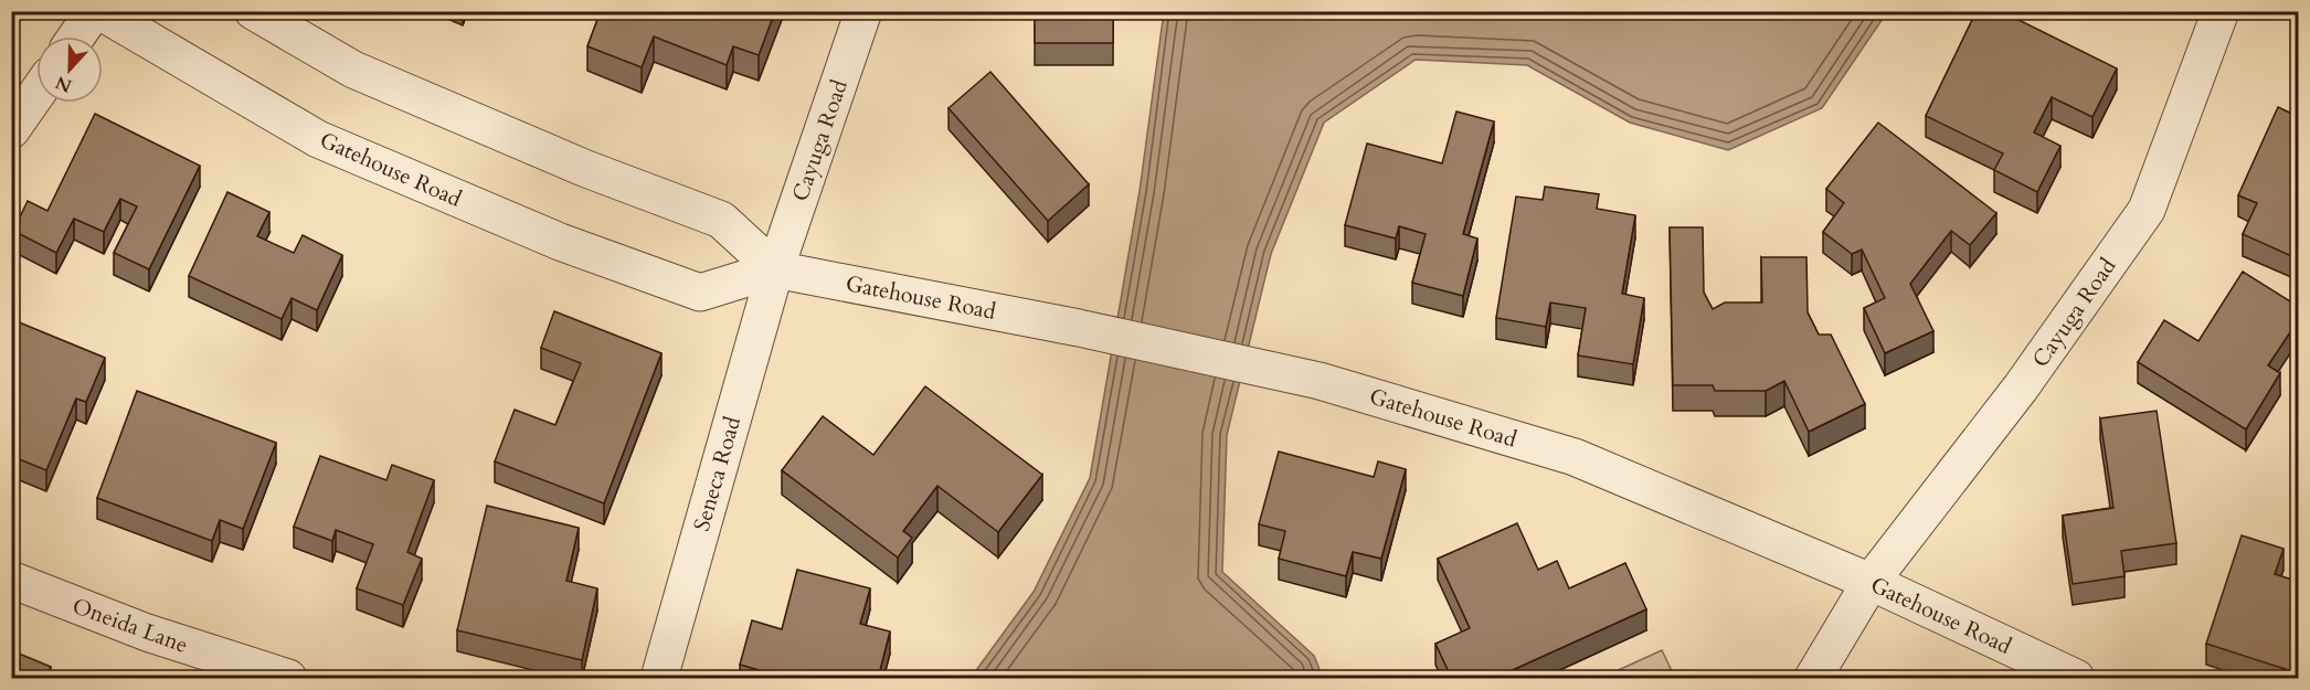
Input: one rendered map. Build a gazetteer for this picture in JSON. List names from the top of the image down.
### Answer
{
  "streets": {
    "street": [
      "Cayuga Road",
      "Gatehouse Road",
      "Seneca Road",
      "Oneida Lane"
    ]
  },
  "crossings": [
    ["Cayuga Road", "Gatehouse Road"],
    ["Cayuga Road", "Seneca Road"],
    ["Gatehouse Road", "Seneca Road"]
  ],
  "north": "bottom"
}
